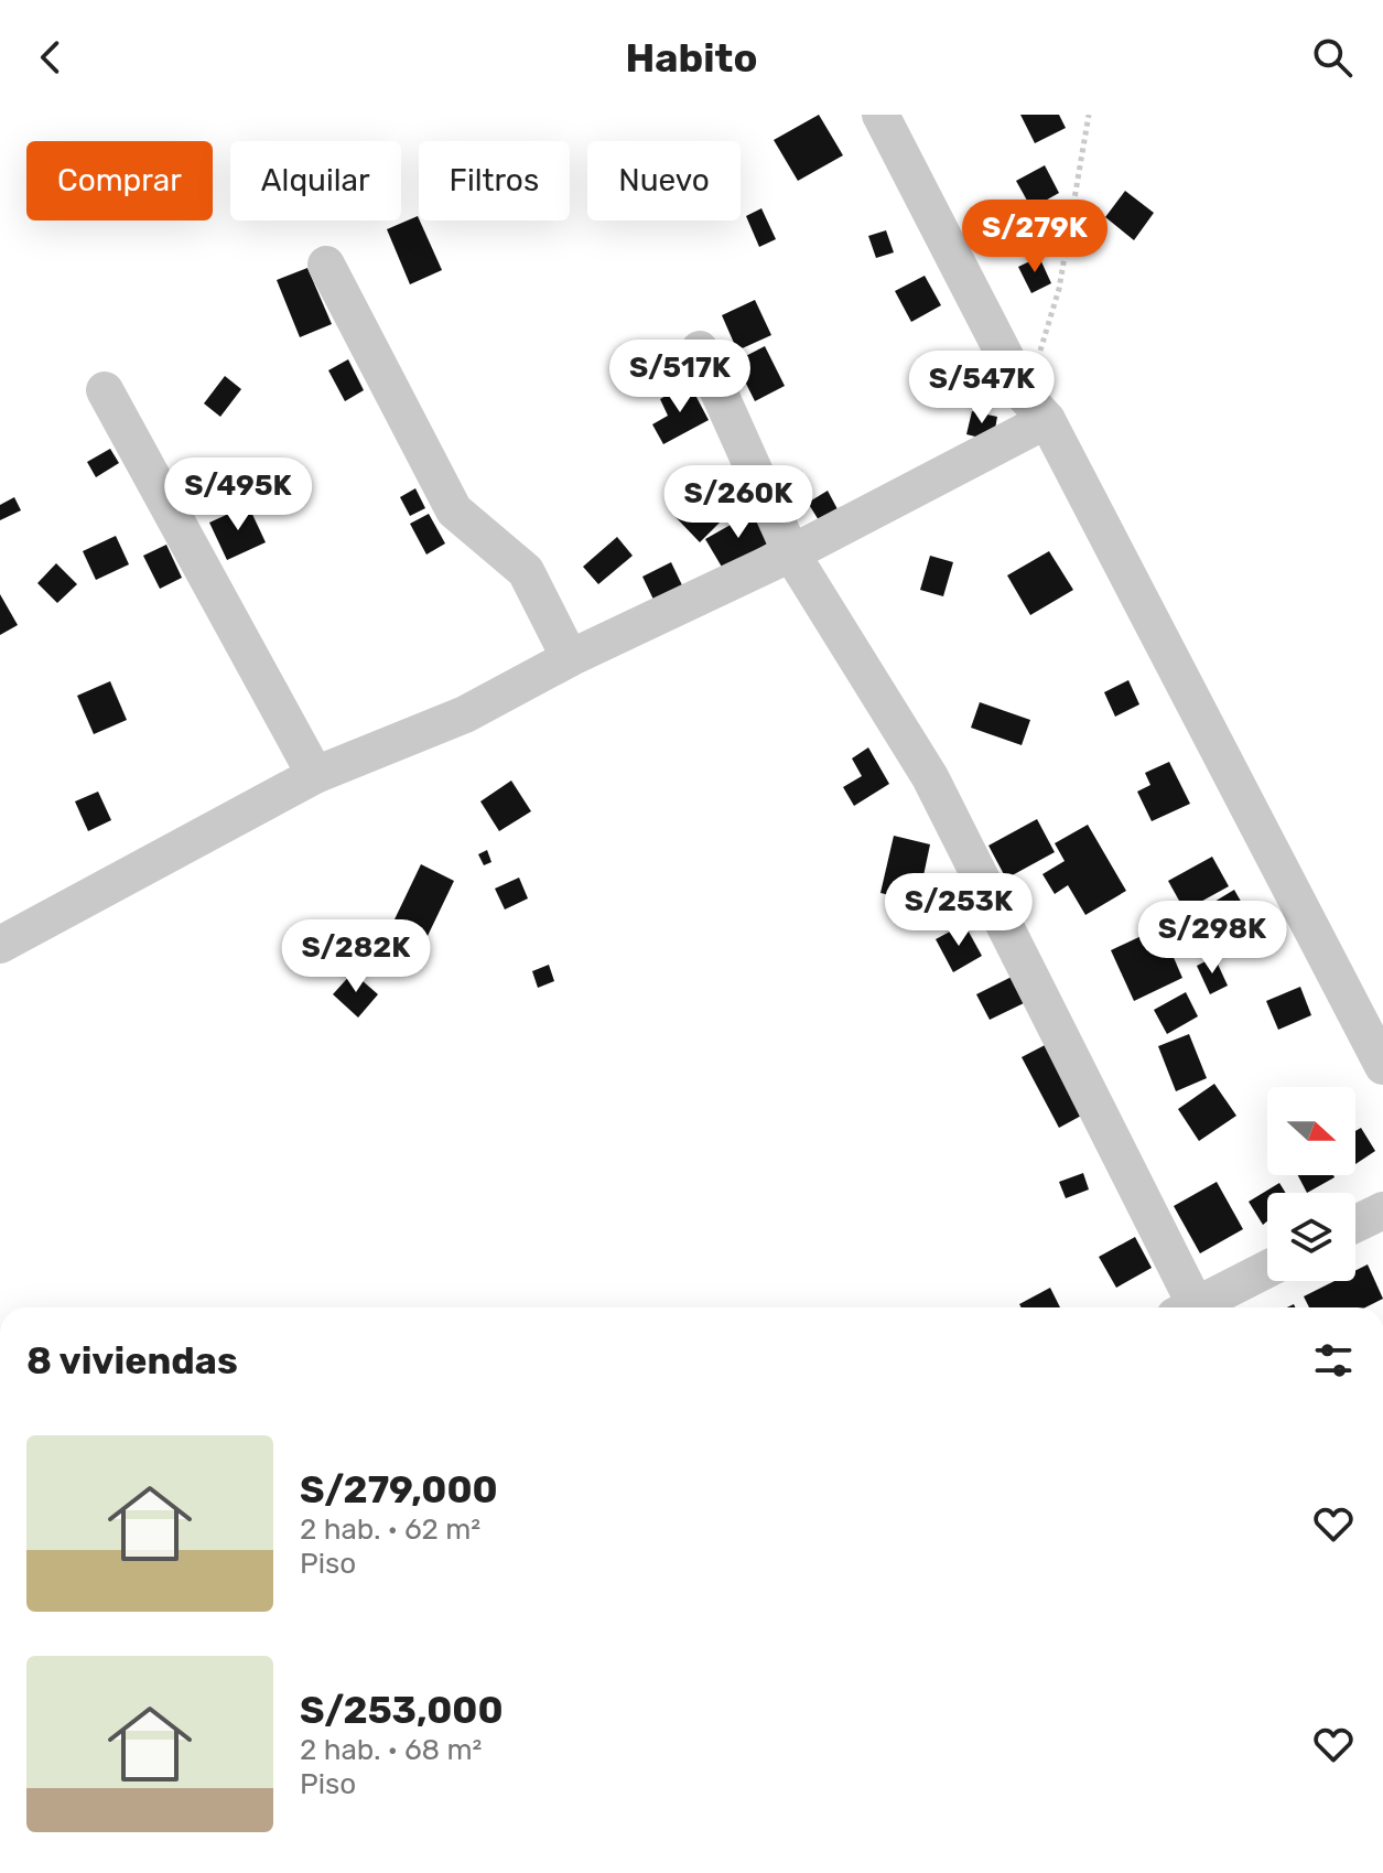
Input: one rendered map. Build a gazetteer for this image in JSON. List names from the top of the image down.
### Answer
{
  "north": "right",
  "page": {
    "header": "Habito",
    "chip": [
      "Comprar",
      "Alquilar",
      "Filtros",
      "Nuevo"
    ],
    "price": [
      "S/279K",
      "S/517K",
      "S/547K",
      "S/495K",
      "S/260K",
      "S/253K",
      "S/298K",
      "S/282K"
    ],
    "heading": "8 viviendas",
    "list": [
      {
        "name": "S/279,000",
        "note": "2 hab. · 62 m² · Piso"
      },
      {
        "name": "S/253,000",
        "note": "2 hab. · 68 m² · Piso"
      }
    ]
  }
}
